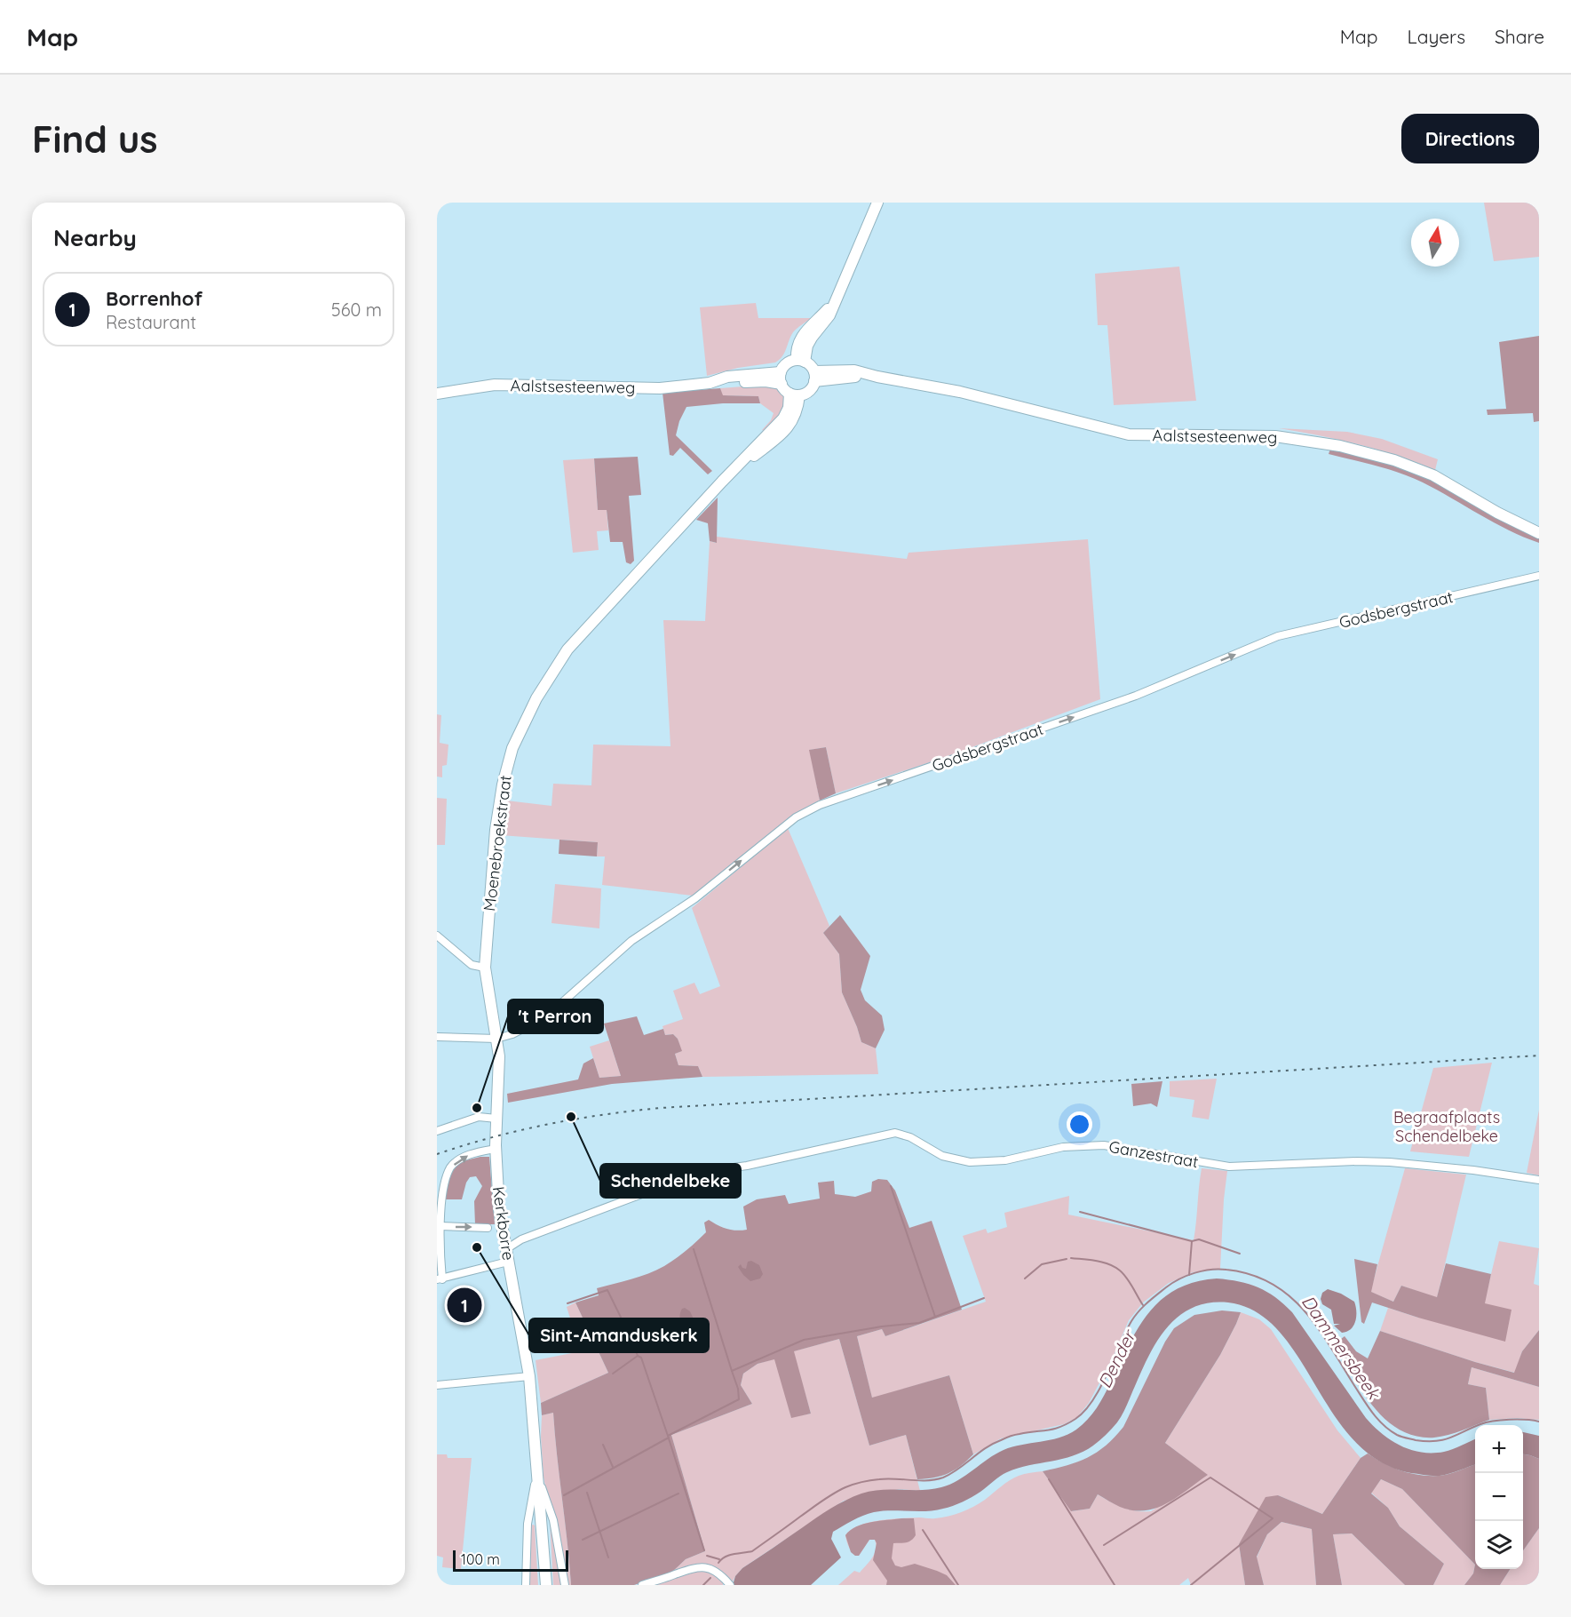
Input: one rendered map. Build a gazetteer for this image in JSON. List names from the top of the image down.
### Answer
{
  "streets": {
    "street": [
      "Aalstsesteenweg",
      "Godsbergstraat",
      "Moenebroekstraat",
      "Ganzestraat",
      "Kerkborre"
    ]
  },
  "crossings": [
    ["Aalstsesteenweg", "Moenebroekstraat"],
    ["Godsbergstraat", "Moenebroekstraat"],
    ["Moenebroekstraat", "Kerkborre"],
    ["Ganzestraat", "Kerkborre"]
  ],
  "one_way": ["Godsbergstraat"],
  "water": ["Dammersbeek", "Dender"],
  "parks": ["Begraafplaats Schendelbeke"],
  "places": ["'t Perron", "Schendelbeke", "Sint-Amanduskerk"],
  "scale_bar": "100 m",
  "north": "top",
  "page": {
    "header": "Map",
    "nav": ["Map", "Layers", "Share"],
    "buttons": "Directions",
    "title": "Find us",
    "heading": "Nearby",
    "list": [
      {
        "mark": "1",
        "name": "Borrenhof",
        "note": "Restaurant",
        "value": "560 m"
      }
    ],
    "pins": "1",
    "map_buttons": ["+", "−"],
    "scale": "100 m"
  }
}
